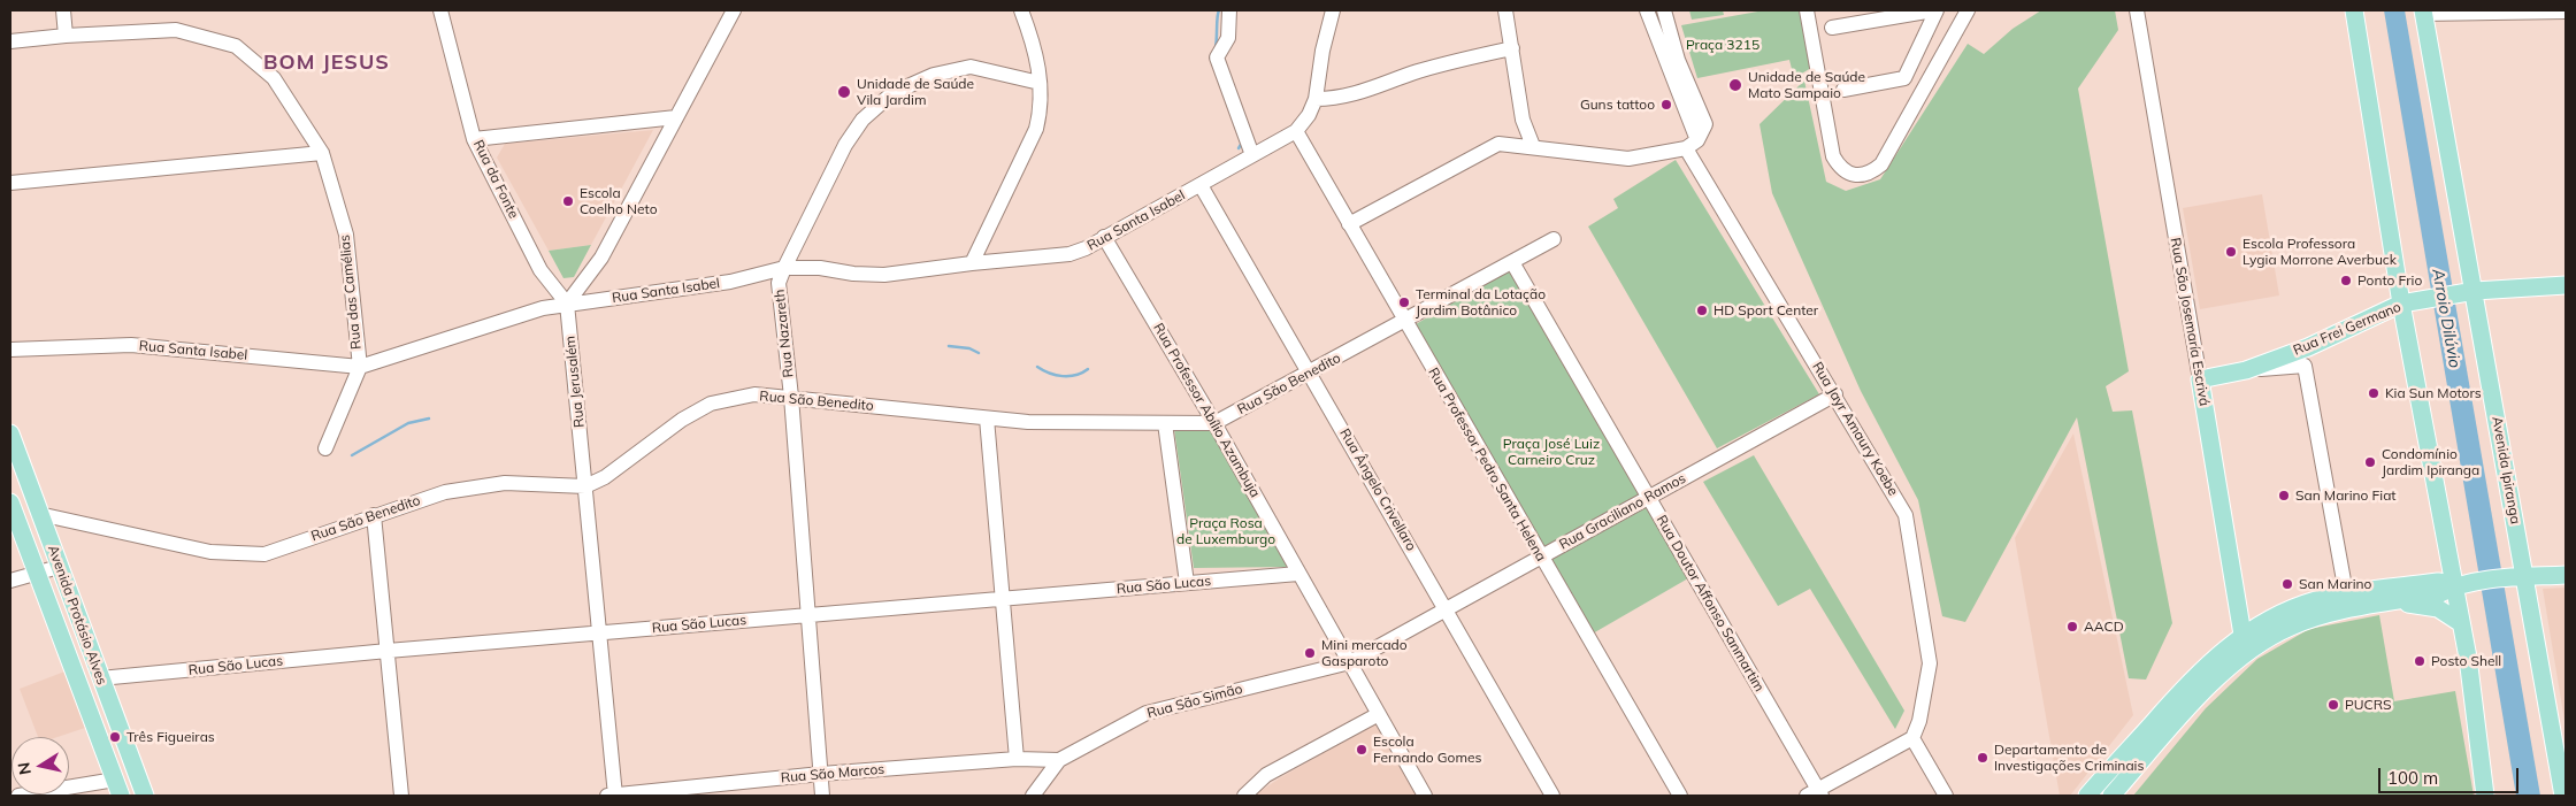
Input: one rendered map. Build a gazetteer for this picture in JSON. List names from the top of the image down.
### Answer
{
  "streets": {
    "main road": [
      "Rua São Josemaría Escrivá",
      "Rua Frei Germano",
      "Avenida Ipiranga",
      "Avenida Protásio Alves"
    ],
    "street": [
      "Rua da Fonte",
      "Rua Santa Isabel",
      "Rua das Camélias",
      "Rua Nazareth",
      "Rua Jerusalém",
      "Rua São Benedito",
      "Rua Professor Abílio Azambuja",
      "Rua Jayr Amaury Koebe",
      "Rua Professor Pedro Santa Helena",
      "Rua Ângelo Crivellaro",
      "Rua Graciliano Ramos",
      "Rua São Lucas",
      "Rua Doutor Affonso Sanmartim",
      "Rua São Simão",
      "Rua São Marcos"
    ]
  },
  "crossings": [
    ["Rua da Fonte", "Rua Santa Isabel"],
    ["Rua da Fonte", "Rua Jerusalém"],
    ["Rua Santa Isabel", "Rua das Camélias"],
    ["Rua Santa Isabel", "Rua Nazareth"],
    ["Rua Santa Isabel", "Rua Jerusalém"],
    ["Rua Santa Isabel", "Rua Professor Abílio Azambuja"],
    ["Rua Santa Isabel", "Rua Professor Pedro Santa Helena"],
    ["Rua Santa Isabel", "Rua Ângelo Crivellaro"],
    ["Rua São Josemaría Escrivá", "Rua Frei Germano"],
    ["Rua Frei Germano", "Avenida Ipiranga"],
    ["Rua Nazareth", "Rua São Benedito"],
    ["Rua Nazareth", "Rua São Lucas"],
    ["Rua Nazareth", "Rua São Marcos"],
    ["Rua Jerusalém", "Rua São Benedito"],
    ["Rua Jerusalém", "Rua São Lucas"],
    ["Rua Jerusalém", "Rua São Marcos"],
    ["Rua São Benedito", "Rua Professor Abílio Azambuja"],
    ["Rua São Benedito", "Rua Professor Pedro Santa Helena"],
    ["Rua São Benedito", "Rua Ângelo Crivellaro"],
    ["Rua São Benedito", "Rua Doutor Affonso Sanmartim"],
    ["Rua São Benedito", "Avenida Protásio Alves"],
    ["Rua Professor Abílio Azambuja", "Rua Graciliano Ramos"],
    ["Rua Professor Abílio Azambuja", "Rua São Lucas"],
    ["Rua Professor Abílio Azambuja", "Rua São Simão"],
    ["Rua Jayr Amaury Koebe", "Rua Graciliano Ramos"],
    ["Rua Professor Pedro Santa Helena", "Rua Graciliano Ramos"],
    ["Rua Ângelo Crivellaro", "Rua Graciliano Ramos"],
    ["Rua Graciliano Ramos", "Rua Doutor Affonso Sanmartim"],
    ["Rua Graciliano Ramos", "Rua São Simão"],
    ["Rua São Lucas", "Avenida Protásio Alves"],
    ["Rua São Simão", "Rua São Marcos"]
  ],
  "districts": ["BOM JESUS"],
  "water": ["Arroio Dilúvio"],
  "parks": ["Praça 3215", "Praça José Luiz Carneiro Cruz", "Praça Rosa de Luxemburgo"],
  "places": [
    "Unidade de Saúde Mato Sampaio",
    "Unidade de Saúde Vila Jardim",
    "Guns tattoo",
    "Escola Coelho Neto",
    "Escola Professora Lygia Morrone Averbuck",
    "Ponto Frio",
    "Terminal da Lotação Jardim Botânico",
    "HD Sport Center",
    "Kia Sun Motors",
    "Condomínio Jardim Ipiranga",
    "San Marino Fiat",
    "San Marino",
    "AACD",
    "Mini mercado Gasparoto",
    "Posto Shell",
    "PUCRS",
    "Três Figueiras",
    "Escola Fernando Gomes",
    "Departamento de Investigações Criminais"
  ],
  "scale_bar": "100 m",
  "north": "left"
}
